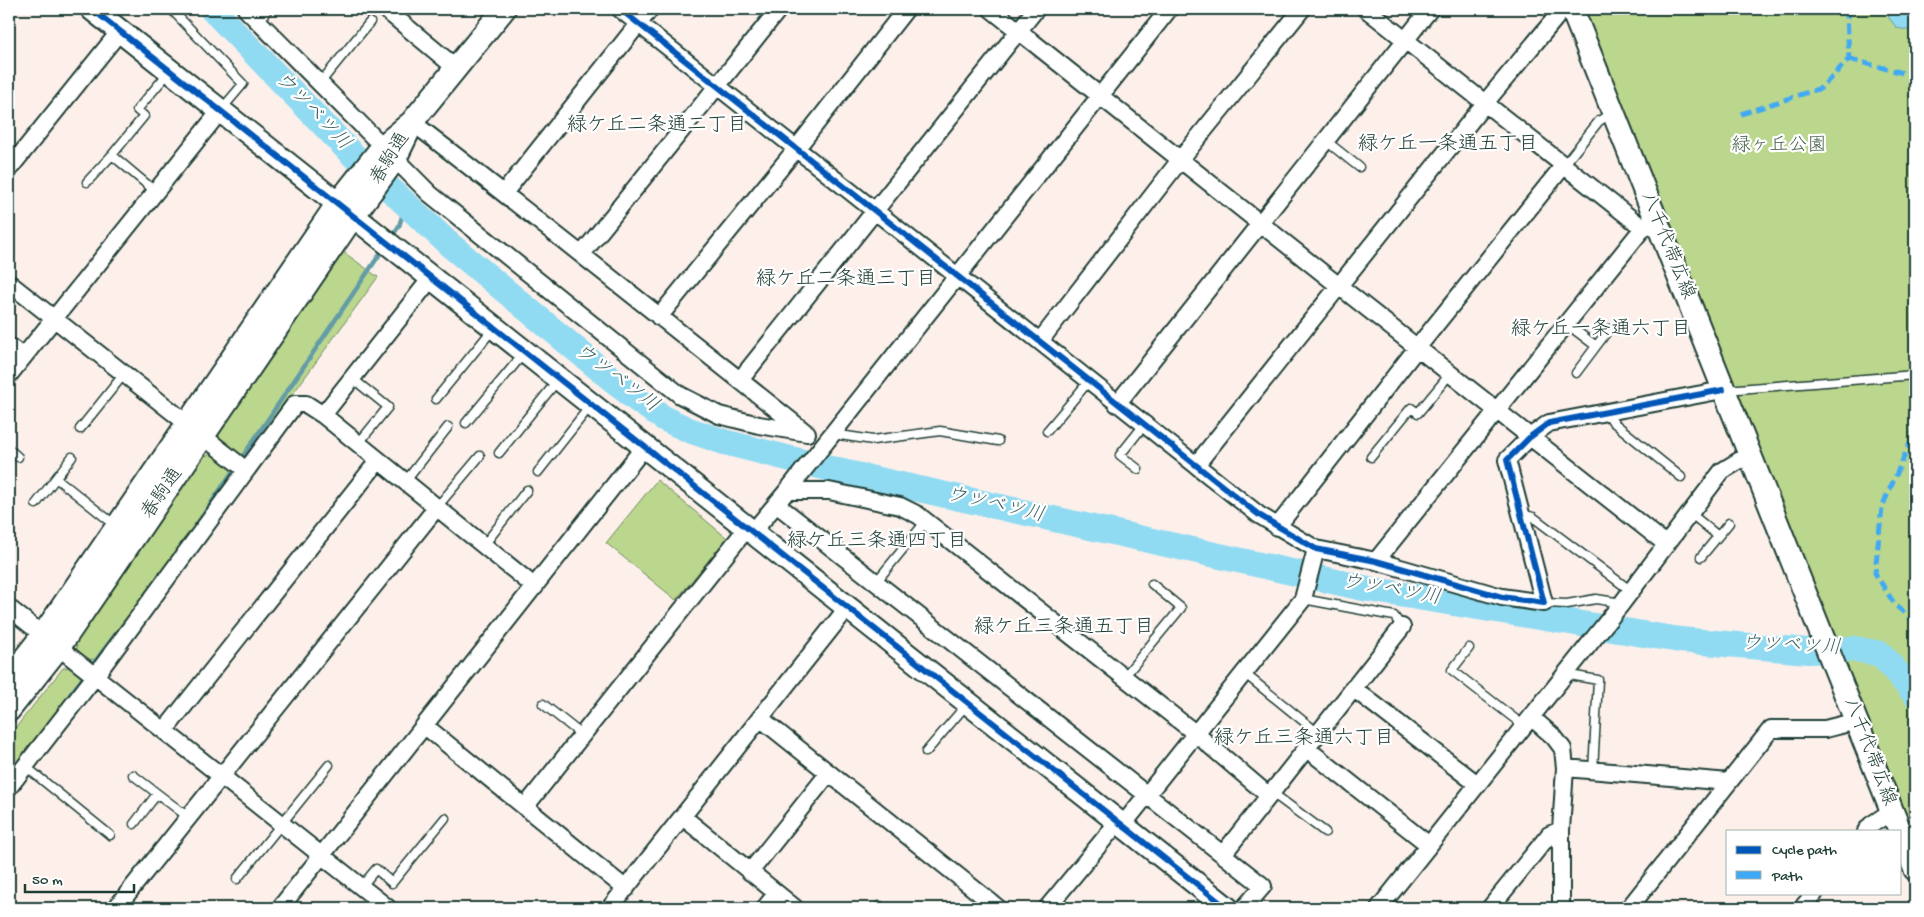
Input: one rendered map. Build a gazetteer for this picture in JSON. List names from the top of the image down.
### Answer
{
  "streets": {
    "street": ["春駒通", "八千代帯広線"]
  },
  "districts": [
    "緑ケ丘二条通二丁目",
    "緑ケ丘一条通五丁目",
    "緑ケ丘二条通三丁目",
    "緑ケ丘一条通六丁目",
    "緑ケ丘三条通四丁目",
    "緑ケ丘三条通五丁目",
    "緑ケ丘三条通六丁目"
  ],
  "water": ["ウツベツ川"],
  "parks": ["緑ヶ丘公園"],
  "legend": ["Cycle path", "Path"],
  "scale_bar": "50 m"
}
